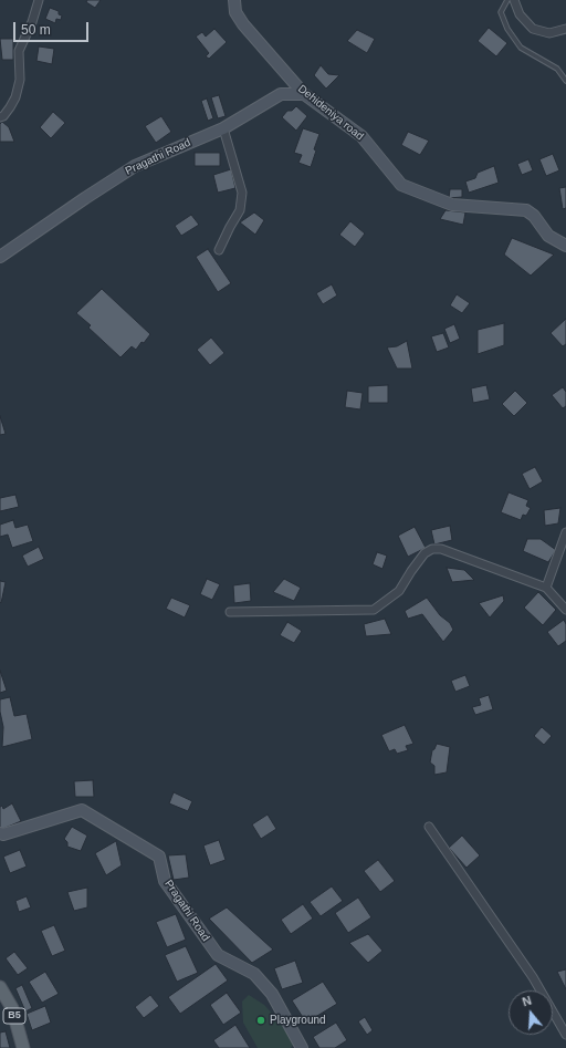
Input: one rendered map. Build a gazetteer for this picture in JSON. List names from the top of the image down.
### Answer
{
  "streets": {
    "main road": ["B5"],
    "street": ["Dehideniya road", "Pragathi Road"]
  },
  "crossings": [
    ["Dehideniya road", "Pragathi Road"]
  ],
  "places": ["Playground"],
  "scale_bar": "50 m",
  "north": "top"
}
